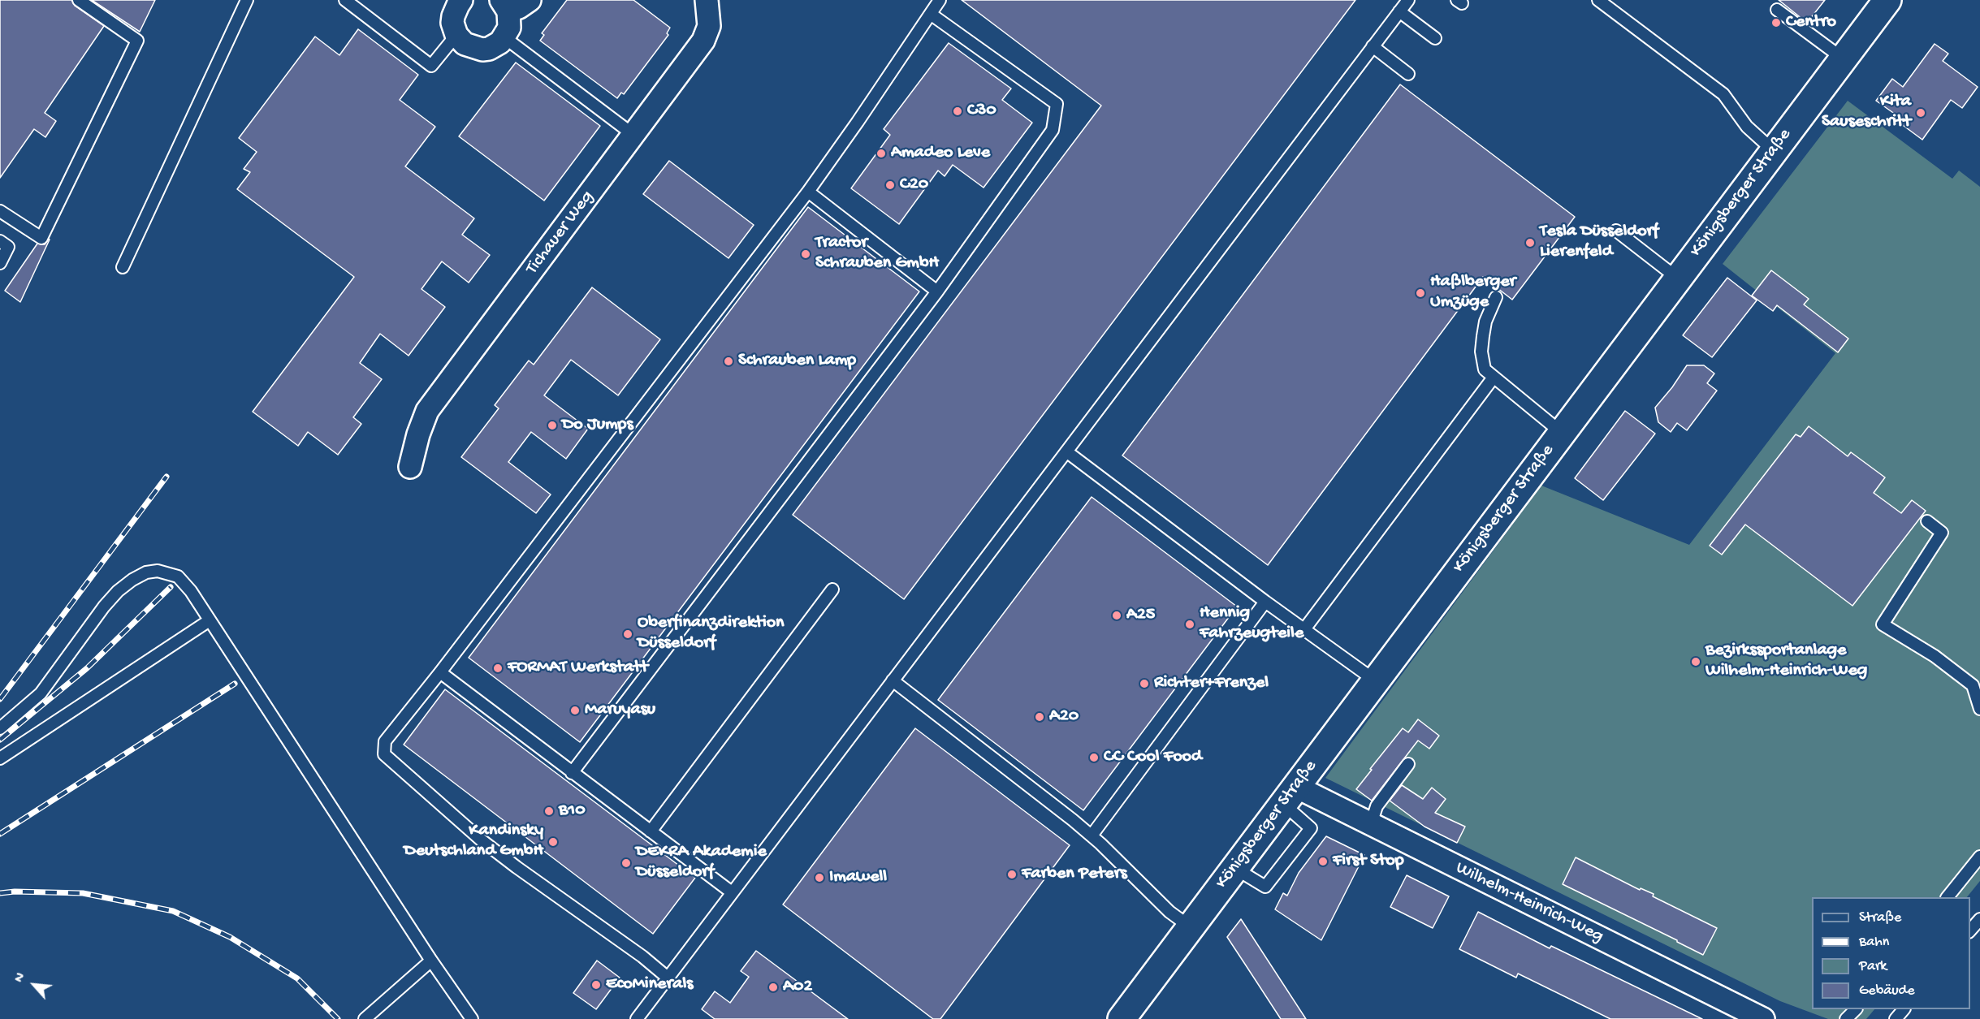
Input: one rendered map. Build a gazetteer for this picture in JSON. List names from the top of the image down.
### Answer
{
  "streets": {
    "main road": ["Königsberger Straße"],
    "street": ["Tichauer Weg", "Wilhelm-Heinrich-Weg"]
  },
  "crossings": [
    ["Königsberger Straße", "Wilhelm-Heinrich-Weg"]
  ],
  "places": [
    "Centro",
    "C30",
    "Kita Sauseschritt",
    "Amadeo Leve",
    "C20",
    "Tesla Düsseldorf Lierenfeld",
    "Tractor Schrauben GmbH",
    "Haßlberger Umzüge",
    "Schrauben Lamp",
    "Do Jumps",
    "A25",
    "Hennig Fahrzeugteile",
    "Oberfinanzdirektion Düsseldorf",
    "Bezirkssportanlage Wilhelm-Heinrich-Weg",
    "FORMAT Werkstatt",
    "Richter+Frenzel",
    "Maruyasu",
    "A20",
    "CC Cool Food",
    "B10",
    "Kandinsky Deutschland GmbH",
    "First Stop",
    "DEKRA Akademie Düsseldorf",
    "Farben Peters",
    "Imawell",
    "EcoMinerals",
    "A02"
  ],
  "legend": [
    "Straße",
    "Bahn",
    "Park",
    "Gebäude"
  ],
  "north": "top left"
}
